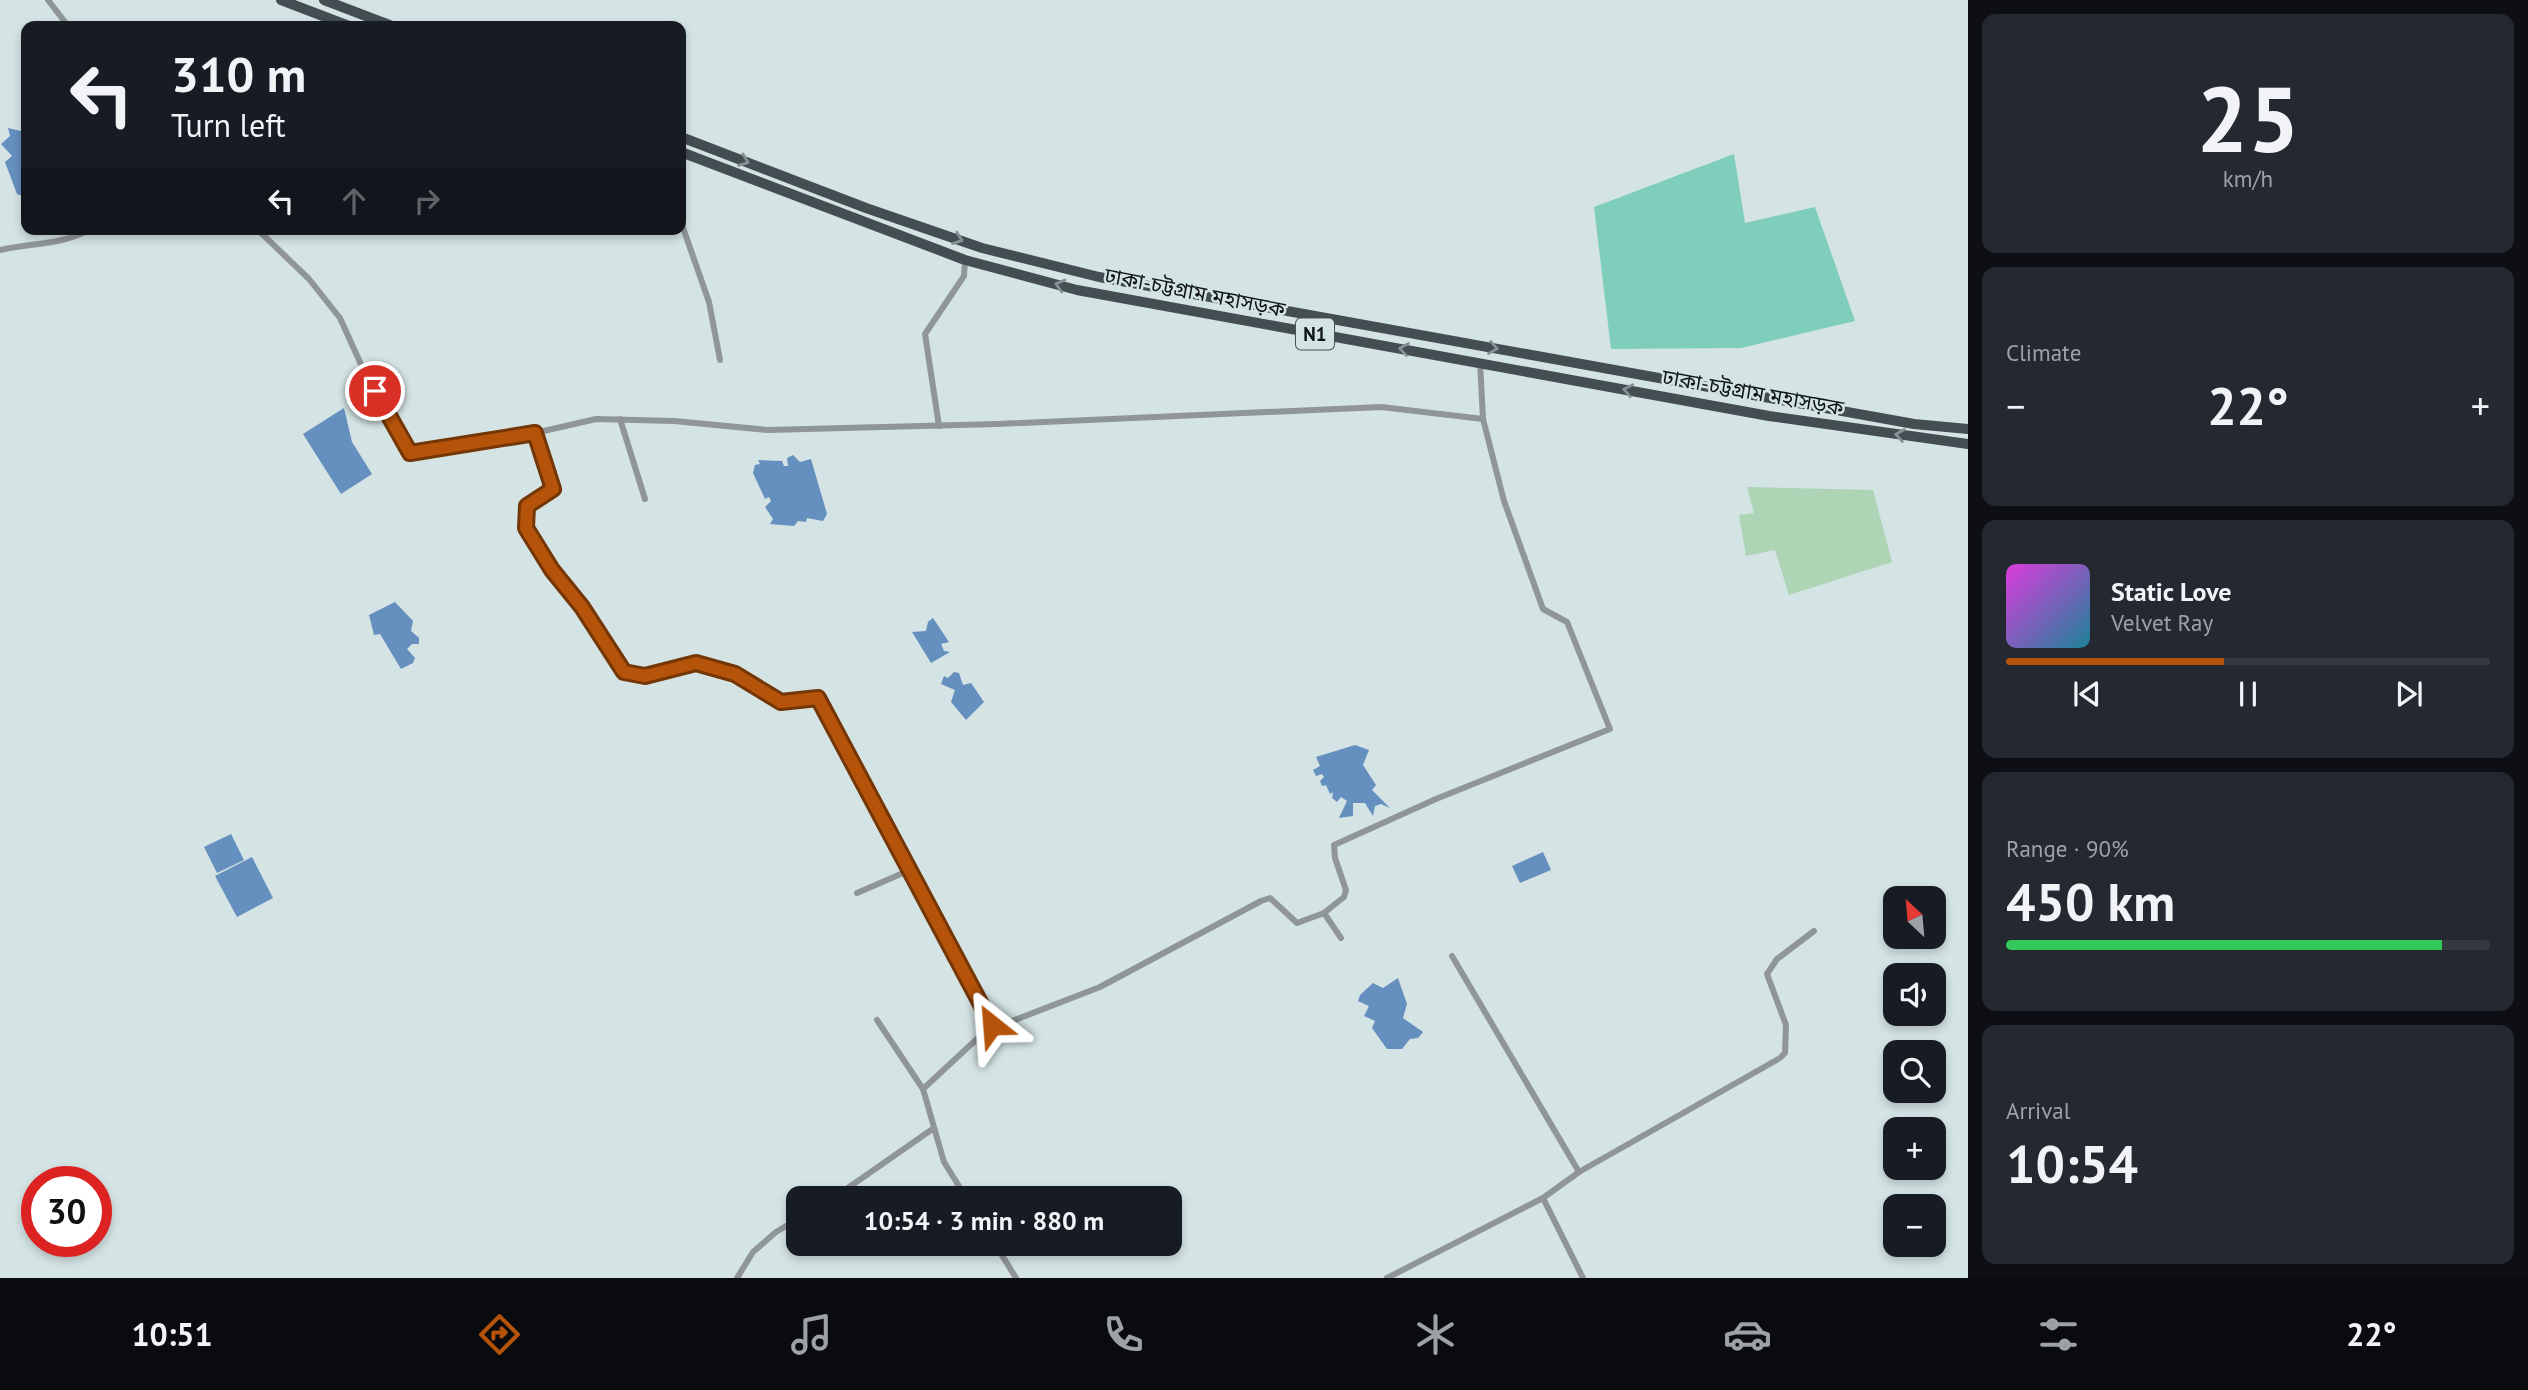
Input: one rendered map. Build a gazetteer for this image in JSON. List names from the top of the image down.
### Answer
{
  "streets": {
    "highway": ["ঢাকা-চট্টগ্রাম মহাসড়ক", "N1"]
  },
  "north": "top left",
  "page": {
    "tile": [
      ["25", "km/h"],
      "Climate",
      ["Range · 90%", "450 km"],
      ["Arrival", "10:54"]
    ],
    "turn": ["310 m", "Turn left"],
    "heat": ["−", "22°", "+"],
    "song": ["Static Love", "Velvet Ray"],
    "map_buttons": ["+", "−"],
    "limit": "30",
    "trip": "10:54 · 3 min · 880 m",
    "tabs": ["10:51", "22°"]
  }
}
